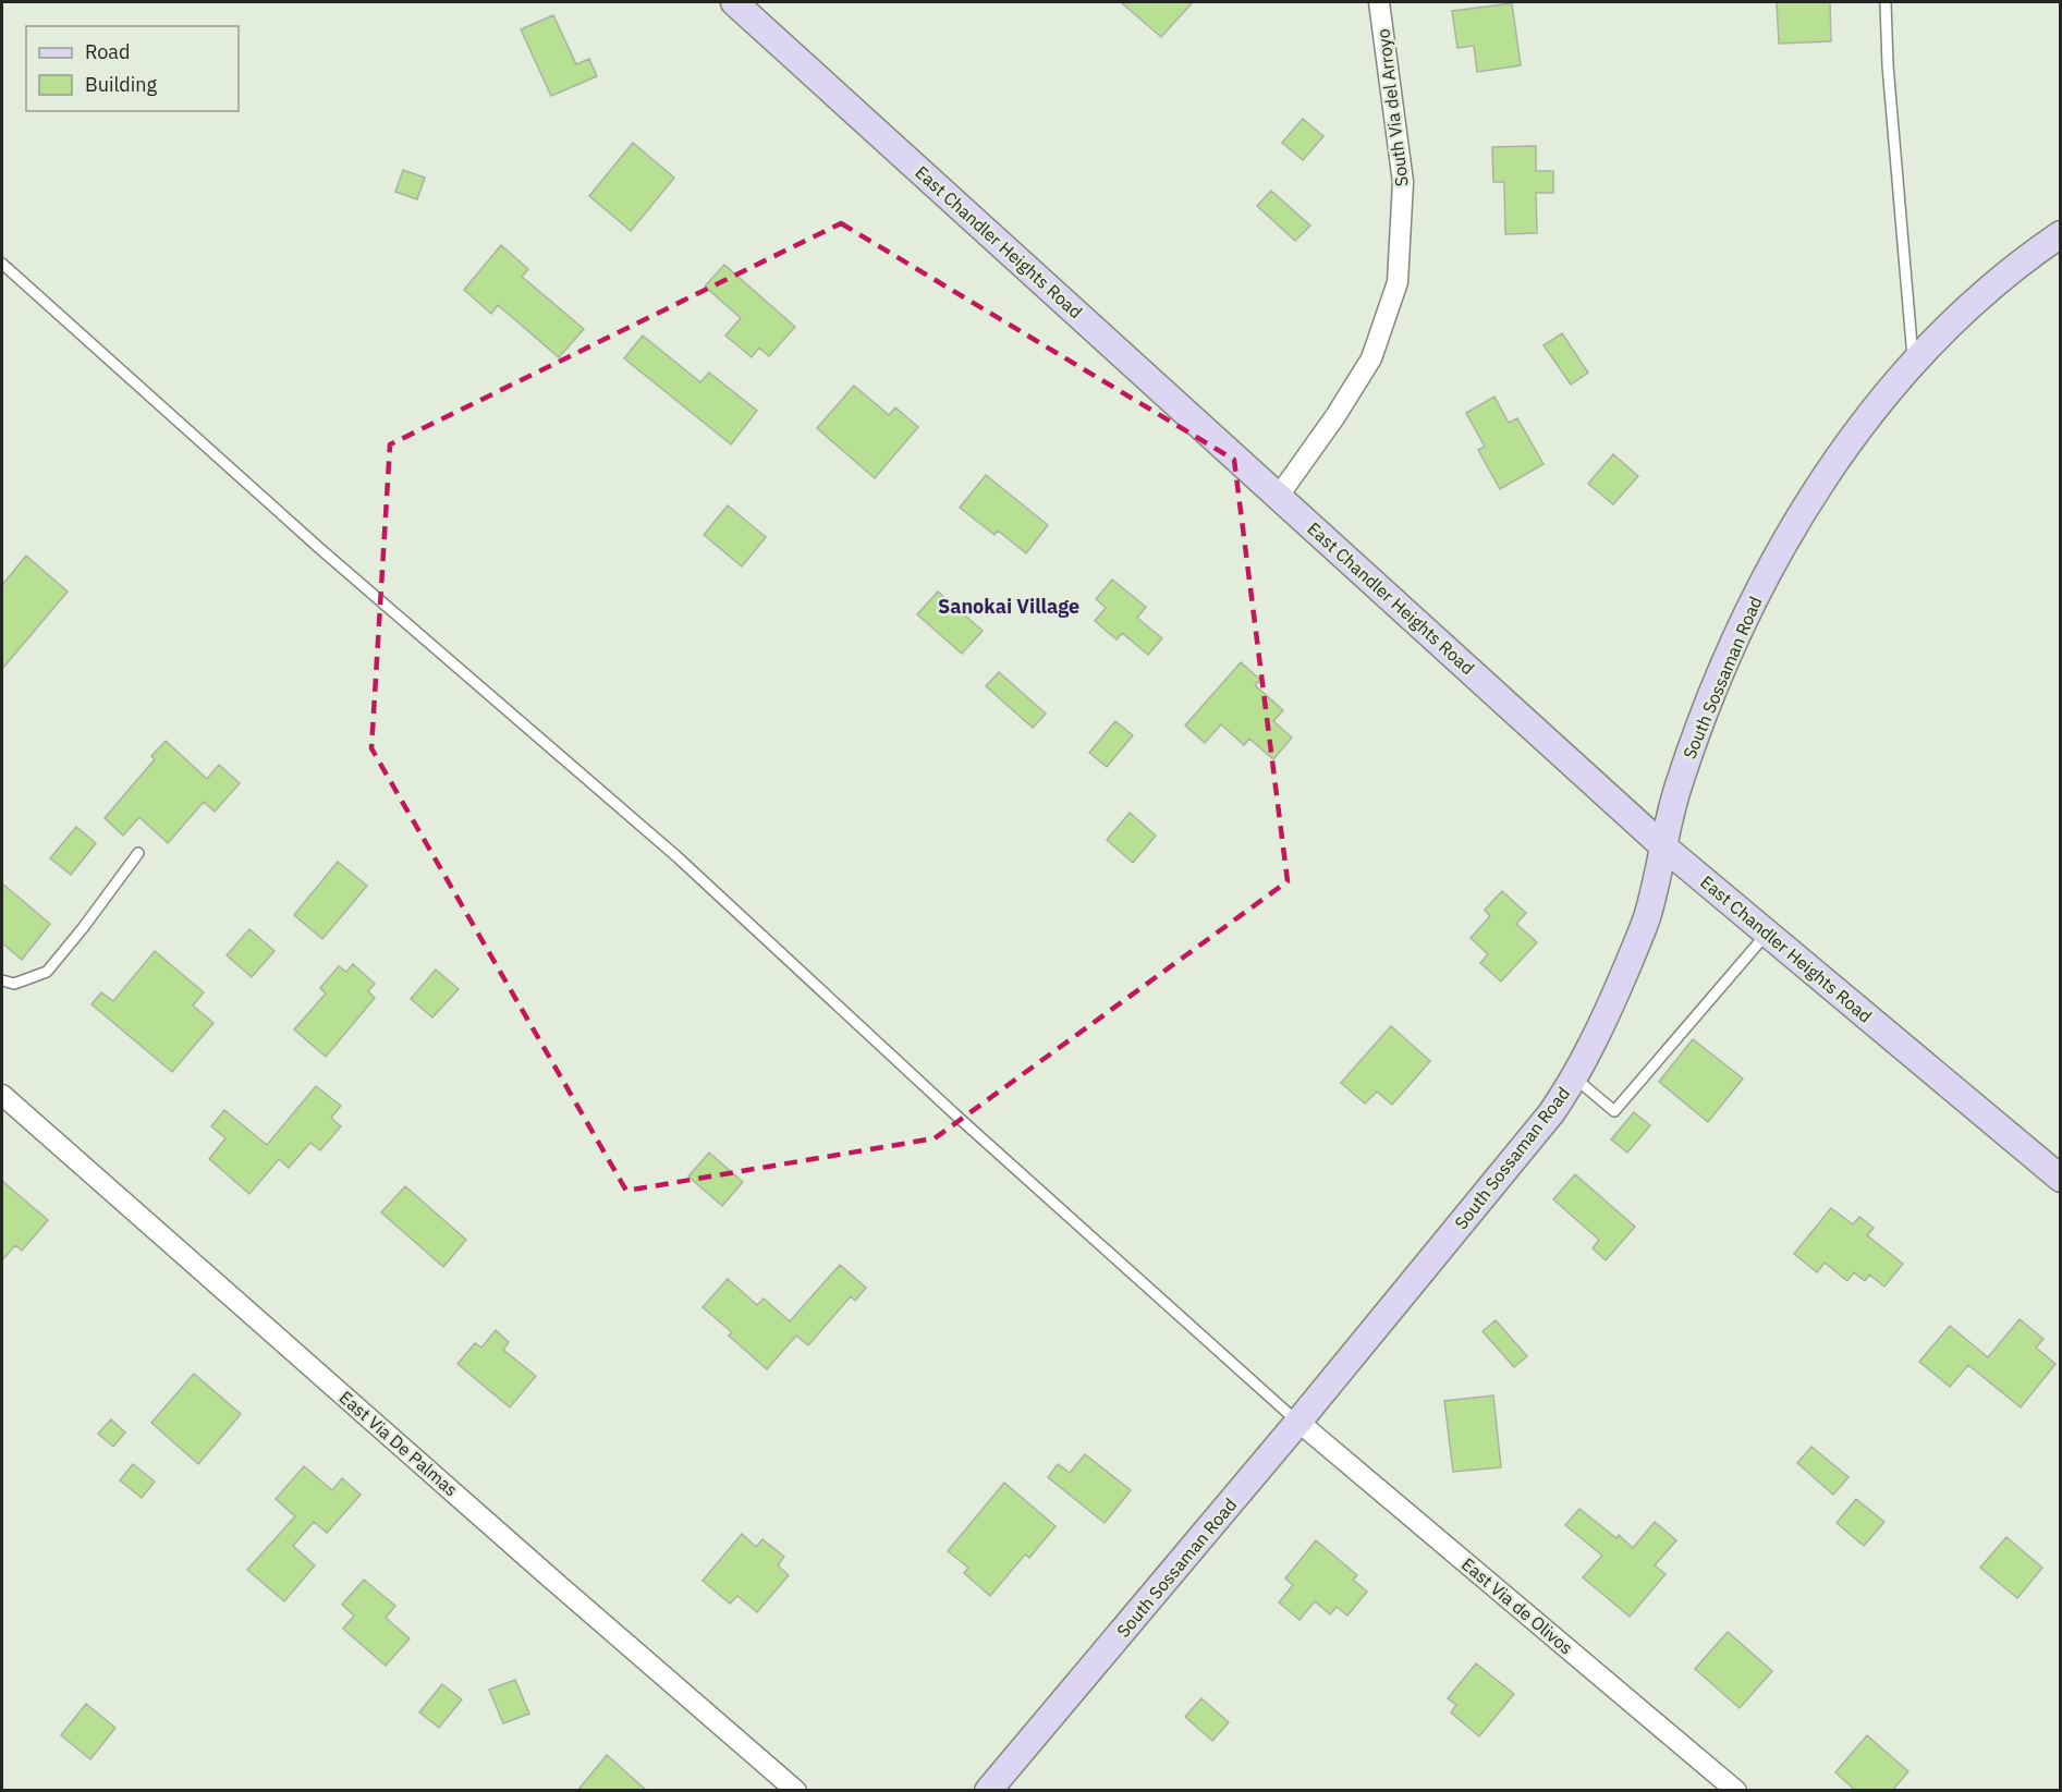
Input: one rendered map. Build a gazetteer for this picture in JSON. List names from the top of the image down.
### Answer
{
  "streets": {
    "main road": ["East Chandler Heights Road", "South Sossaman Road"],
    "street": ["South Via del Arroyo", "East Via De Palmas", "East Via de Olivos"]
  },
  "crossings": [
    ["South Via del Arroyo", "East Chandler Heights Road"],
    ["East Chandler Heights Road", "South Sossaman Road"],
    ["South Sossaman Road", "East Via de Olivos"]
  ],
  "districts": ["Sanokai Village"],
  "legend": ["Road", "Building"]
}
